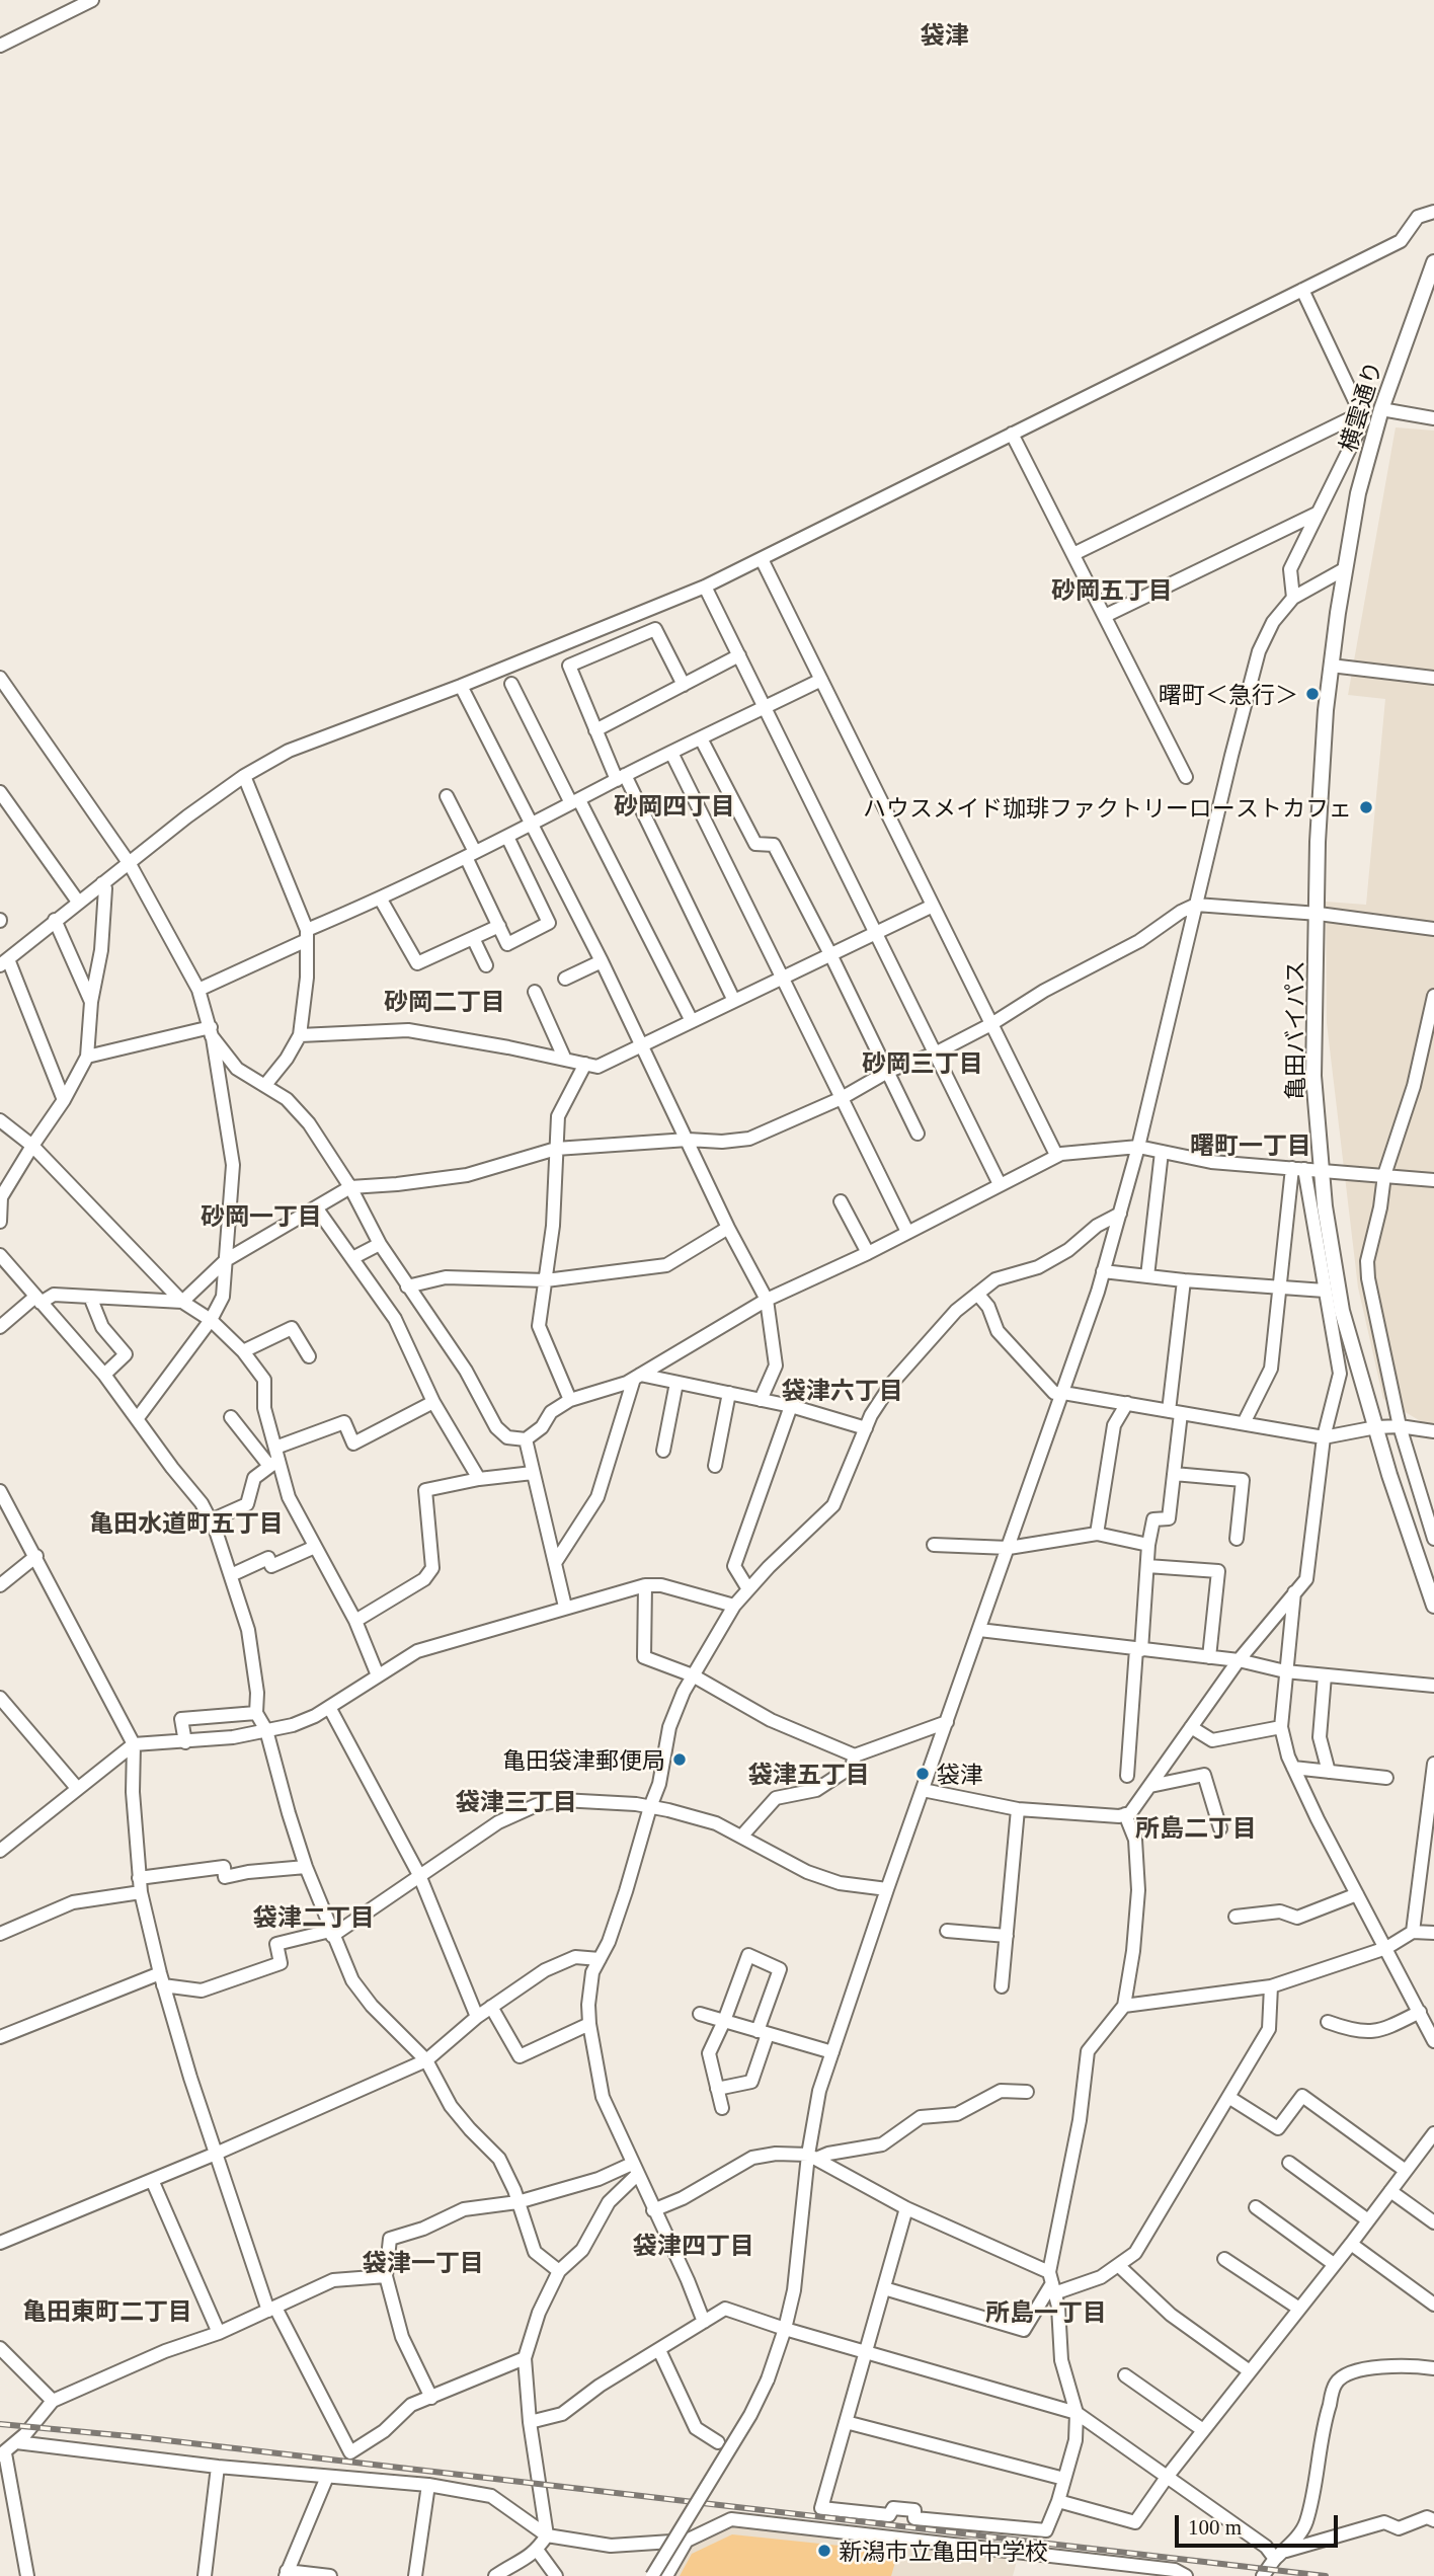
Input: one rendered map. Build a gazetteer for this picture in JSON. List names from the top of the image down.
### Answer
{
  "streets": {
    "main road": ["横雲通り", "亀田バイパス"]
  },
  "crossings": [
    ["横雲通り", "亀田バイパス"]
  ],
  "districts": [
    "袋津",
    "砂岡五丁目",
    "砂岡四丁目",
    "砂岡二丁目",
    "砂岡三丁目",
    "曙町一丁目",
    "砂岡一丁目",
    "袋津六丁目",
    "亀田水道町五丁目",
    "袋津五丁目",
    "袋津三丁目",
    "所島二丁目",
    "袋津二丁目",
    "袋津四丁目",
    "袋津一丁目",
    "亀田東町二丁目",
    "所島一丁目"
  ],
  "places": [
    "曙町＜急行＞",
    "ハウスメイド珈琲ファクトリーローストカフェ",
    "亀田袋津郵便局",
    "袋津",
    "新潟市立亀田中学校"
  ],
  "scale_bar": "100 m"
}
